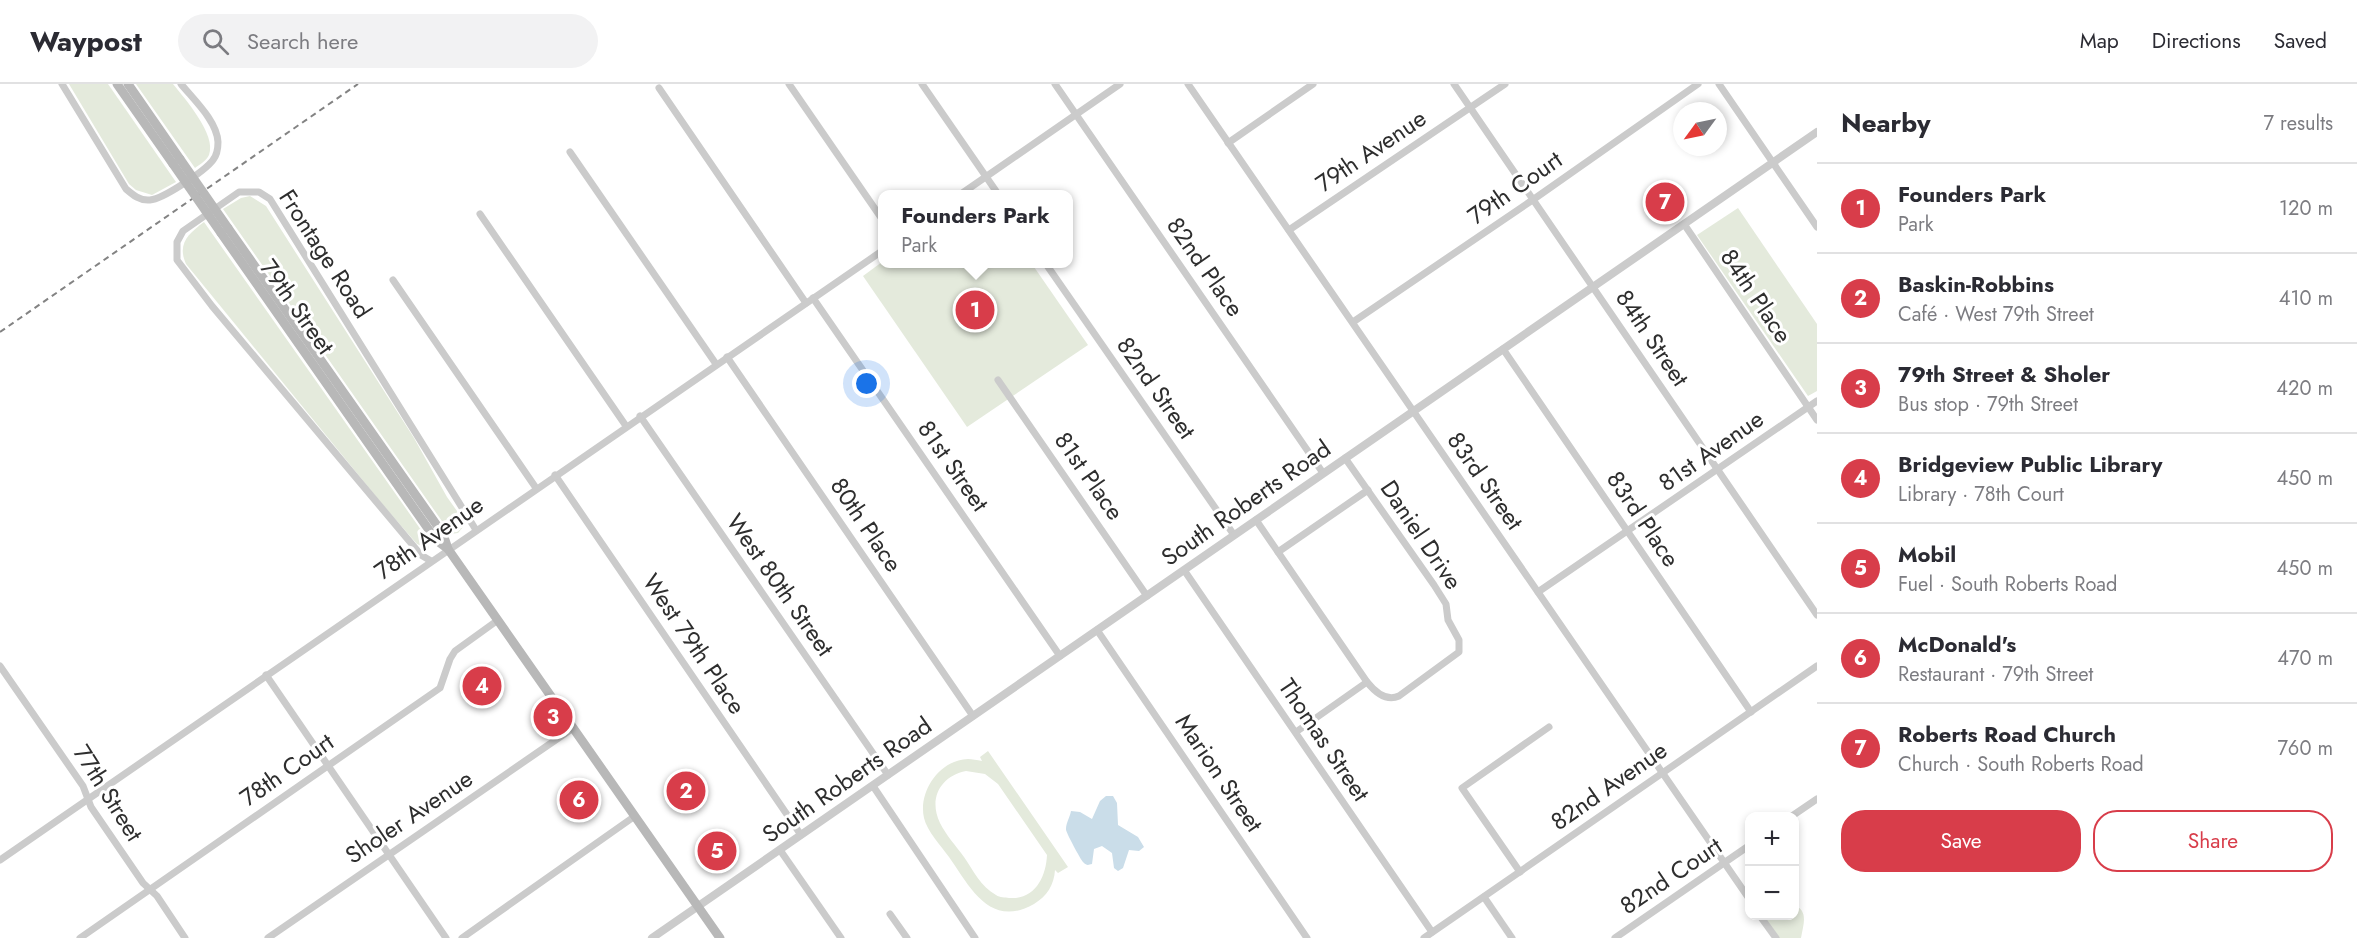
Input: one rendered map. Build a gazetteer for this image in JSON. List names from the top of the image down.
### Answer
{
  "streets": {
    "main road": ["79th Street"],
    "street": [
      "79th Avenue",
      "79th Court",
      "Frontage Road",
      "82nd Place",
      "84th Place",
      "84th Street",
      "82nd Street",
      "81st Avenue",
      "81st Street",
      "81st Place",
      "83rd Street",
      "South Roberts Road",
      "83rd Place",
      "80th Place",
      "Daniel Drive",
      "78th Avenue",
      "West 80th Street",
      "West 79th Place",
      "Thomas Street",
      "78th Court",
      "Marion Street",
      "82nd Avenue",
      "77th Street",
      "Sholer Avenue",
      "82nd Court"
    ]
  },
  "crossings": [
    ["79th Avenue", "84th Street"],
    ["79th Avenue", "83rd Street"],
    ["79th Court", "84th Street"],
    ["79th Court", "83rd Street"],
    ["Frontage Road", "78th Avenue"],
    ["82nd Place", "South Roberts Road"],
    ["84th Place", "81st Avenue"],
    ["84th Place", "South Roberts Road"],
    ["79th Street", "South Roberts Road"],
    ["79th Street", "78th Avenue"],
    ["79th Street", "78th Court"],
    ["79th Street", "Sholer Avenue"],
    ["84th Street", "81st Avenue"],
    ["84th Street", "South Roberts Road"],
    ["82nd Street", "South Roberts Road"],
    ["81st Avenue", "83rd Street"],
    ["81st Avenue", "83rd Place"],
    ["81st Street", "South Roberts Road"],
    ["81st Street", "78th Avenue"],
    ["81st Place", "South Roberts Road"],
    ["83rd Street", "South Roberts Road"],
    ["83rd Street", "82nd Avenue"],
    ["83rd Street", "82nd Court"],
    ["South Roberts Road", "83rd Place"],
    ["South Roberts Road", "80th Place"],
    ["South Roberts Road", "Daniel Drive"],
    ["South Roberts Road", "West 80th Street"],
    ["South Roberts Road", "West 79th Place"],
    ["South Roberts Road", "Thomas Street"],
    ["South Roberts Road", "Marion Street"],
    ["83rd Place", "82nd Avenue"],
    ["80th Place", "78th Avenue"],
    ["78th Avenue", "West 80th Street"],
    ["78th Avenue", "West 79th Place"],
    ["78th Avenue", "77th Street"],
    ["Thomas Street", "82nd Avenue"],
    ["78th Court", "77th Street"]
  ],
  "north": "bottom left",
  "page": {
    "header": "Waypost",
    "search": "Search here",
    "nav": ["Map", "Directions", "Saved"],
    "heading": ["Nearby", "7 results"],
    "list": [
      {
        "mark": "1",
        "name": "Founders Park",
        "note": "Park",
        "value": "120 m"
      },
      {
        "mark": "2",
        "name": "Baskin-Robbins",
        "note": "Café · West 79th Street",
        "value": "410 m"
      },
      {
        "mark": "3",
        "name": "79th Street & Sholer",
        "note": "Bus stop · 79th Street",
        "value": "420 m"
      },
      {
        "mark": "4",
        "name": "Bridgeview Public Library",
        "note": "Library · 78th Court",
        "value": "450 m"
      },
      {
        "mark": "5",
        "name": "Mobil",
        "note": "Fuel · South Roberts Road",
        "value": "450 m"
      },
      {
        "mark": "6",
        "name": "McDonald's",
        "note": "Restaurant · 79th Street",
        "value": "470 m"
      },
      {
        "mark": "7",
        "name": "Roberts Road Church",
        "note": "Church · South Roberts Road",
        "value": "760 m"
      }
    ],
    "pins": [
      "7",
      "1",
      "4",
      "3",
      "2",
      "6",
      "5"
    ],
    "popup": ["Founders Park", "Park"],
    "buttons": ["Save", "Share"],
    "map_buttons": ["+", "−"]
  }
}
